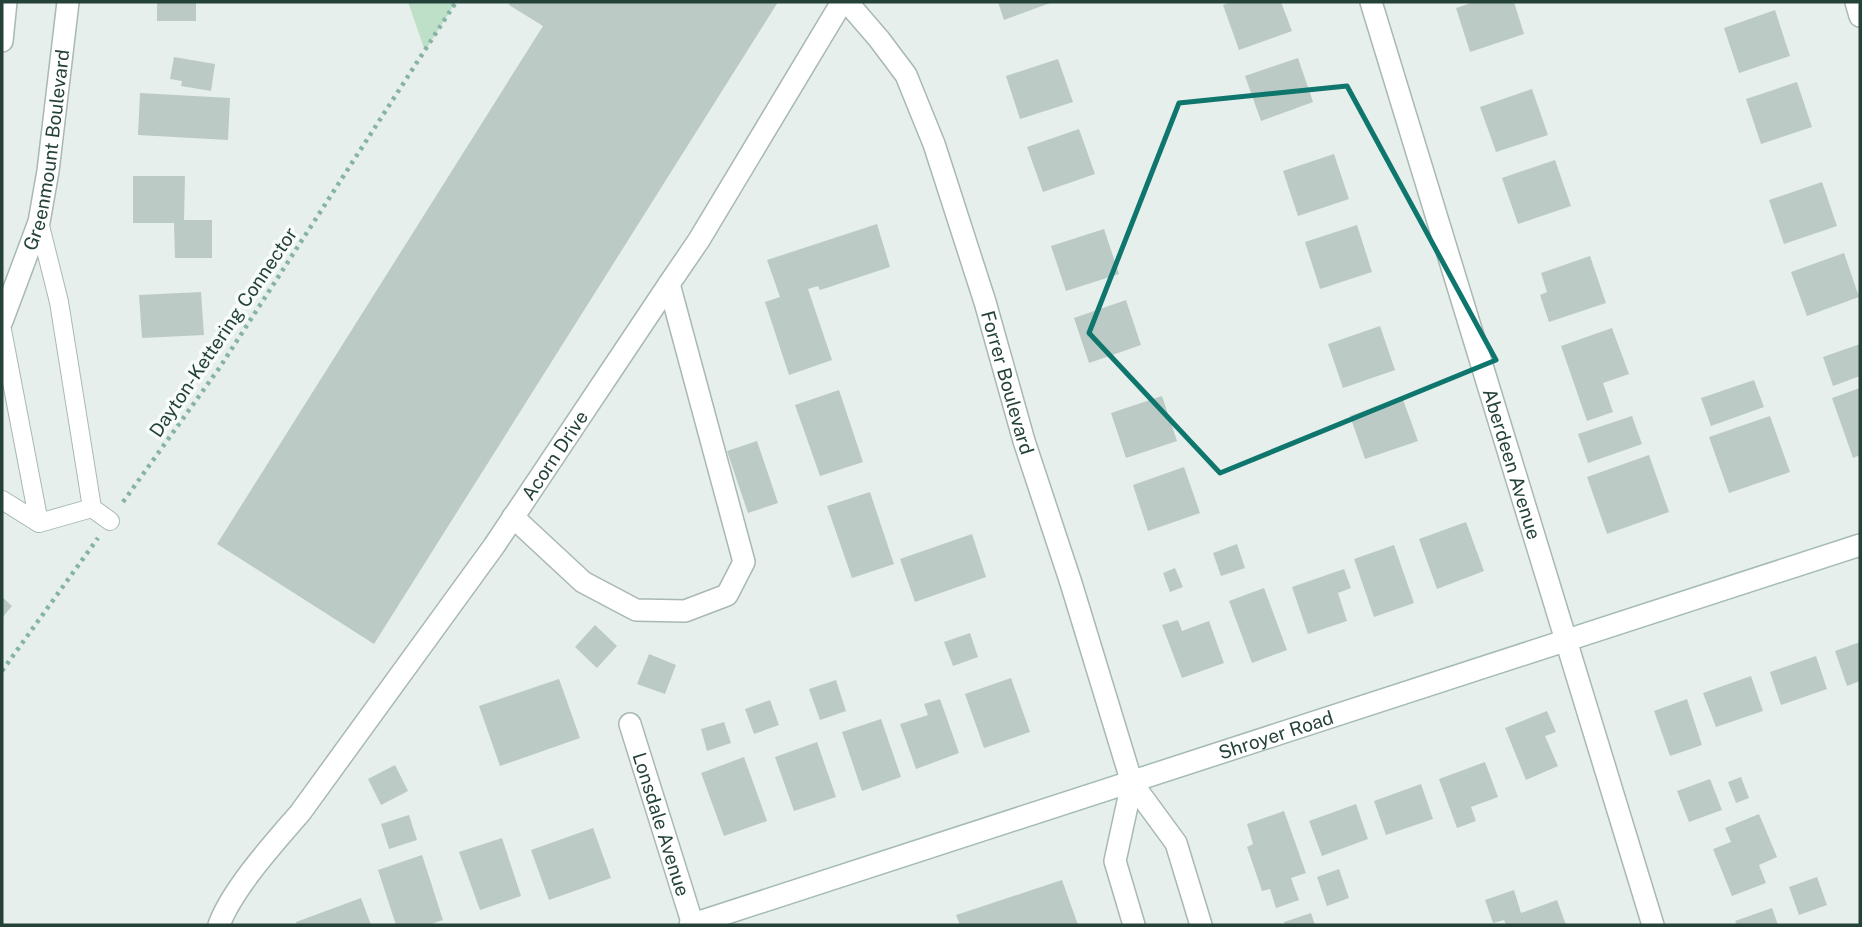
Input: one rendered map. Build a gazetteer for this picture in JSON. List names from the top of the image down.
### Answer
{
  "streets": {
    "street": [
      "Greenmount Boulevard",
      "Forrer Boulevard",
      "Acorn Drive",
      "Aberdeen Avenue",
      "Shroyer Road",
      "Lonsdale Avenue"
    ],
    "path": ["Dayton-Kettering Connector"]
  },
  "crossings": [
    ["Forrer Boulevard", "Acorn Drive"],
    ["Forrer Boulevard", "Shroyer Road"],
    ["Aberdeen Avenue", "Shroyer Road"],
    ["Shroyer Road", "Lonsdale Avenue"]
  ]
}
